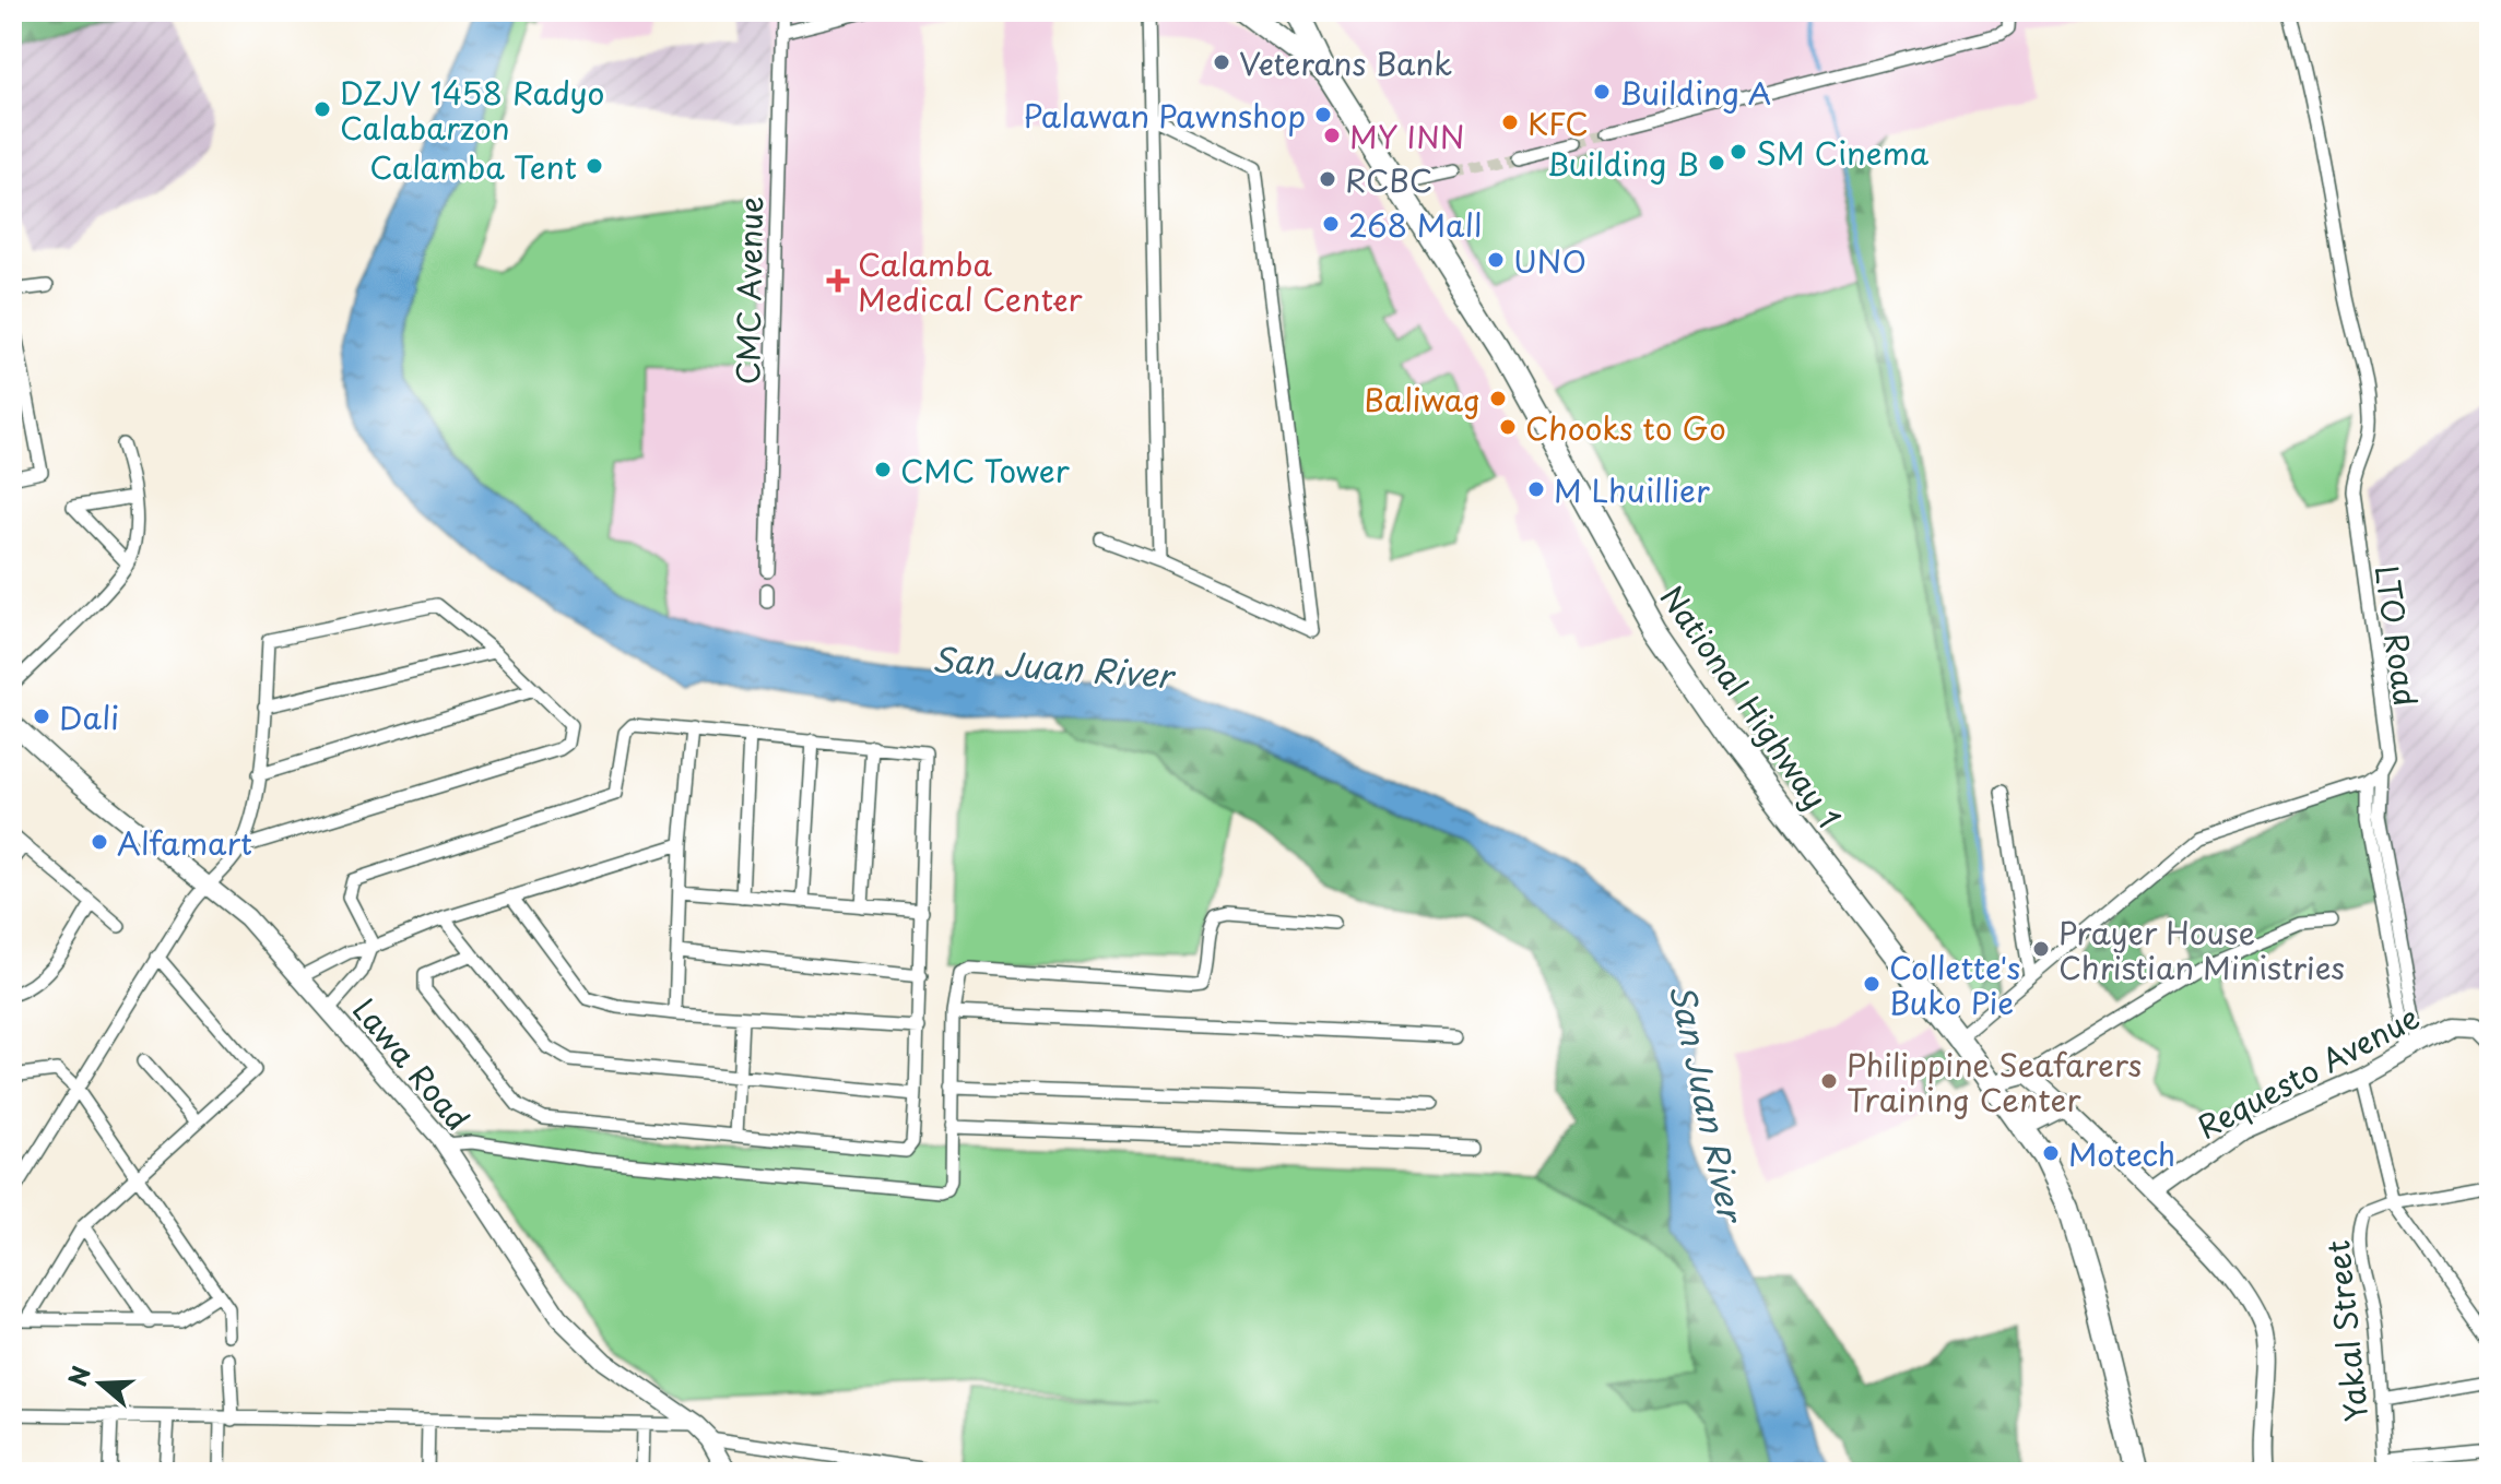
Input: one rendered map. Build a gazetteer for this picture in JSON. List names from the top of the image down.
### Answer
{
  "streets": {
    "highway": ["National Highway 1"],
    "main road": ["Lawa Road", "Requesto Avenue"],
    "street": ["CMC Avenue", "LTO Road", "Yakal Street"]
  },
  "crossings": [
    ["LTO Road", "Requesto Avenue"]
  ],
  "water": ["San Juan River"],
  "places": {
    "other": [
      "Veterans Bank",
      "Building A",
      "DZJV 1458 Radyo Calabarzon",
      "Palawan Pawnshop",
      "KFC",
      "MY INN",
      "SM Cinema",
      "Building B",
      "Calamba Tent",
      "RCBC",
      "268 Mall",
      "UNO",
      "Baliwag",
      "Chooks to Go",
      "CMC Tower",
      "M Lhuillier",
      "Dali",
      "Alfamart",
      "Prayer House Christian Ministries",
      "Collette's Buko Pie",
      "Philippine Seafarers Training Center",
      "Motech"
    ],
    "health": ["Calamba Medical Center"]
  },
  "north": "left"
}
